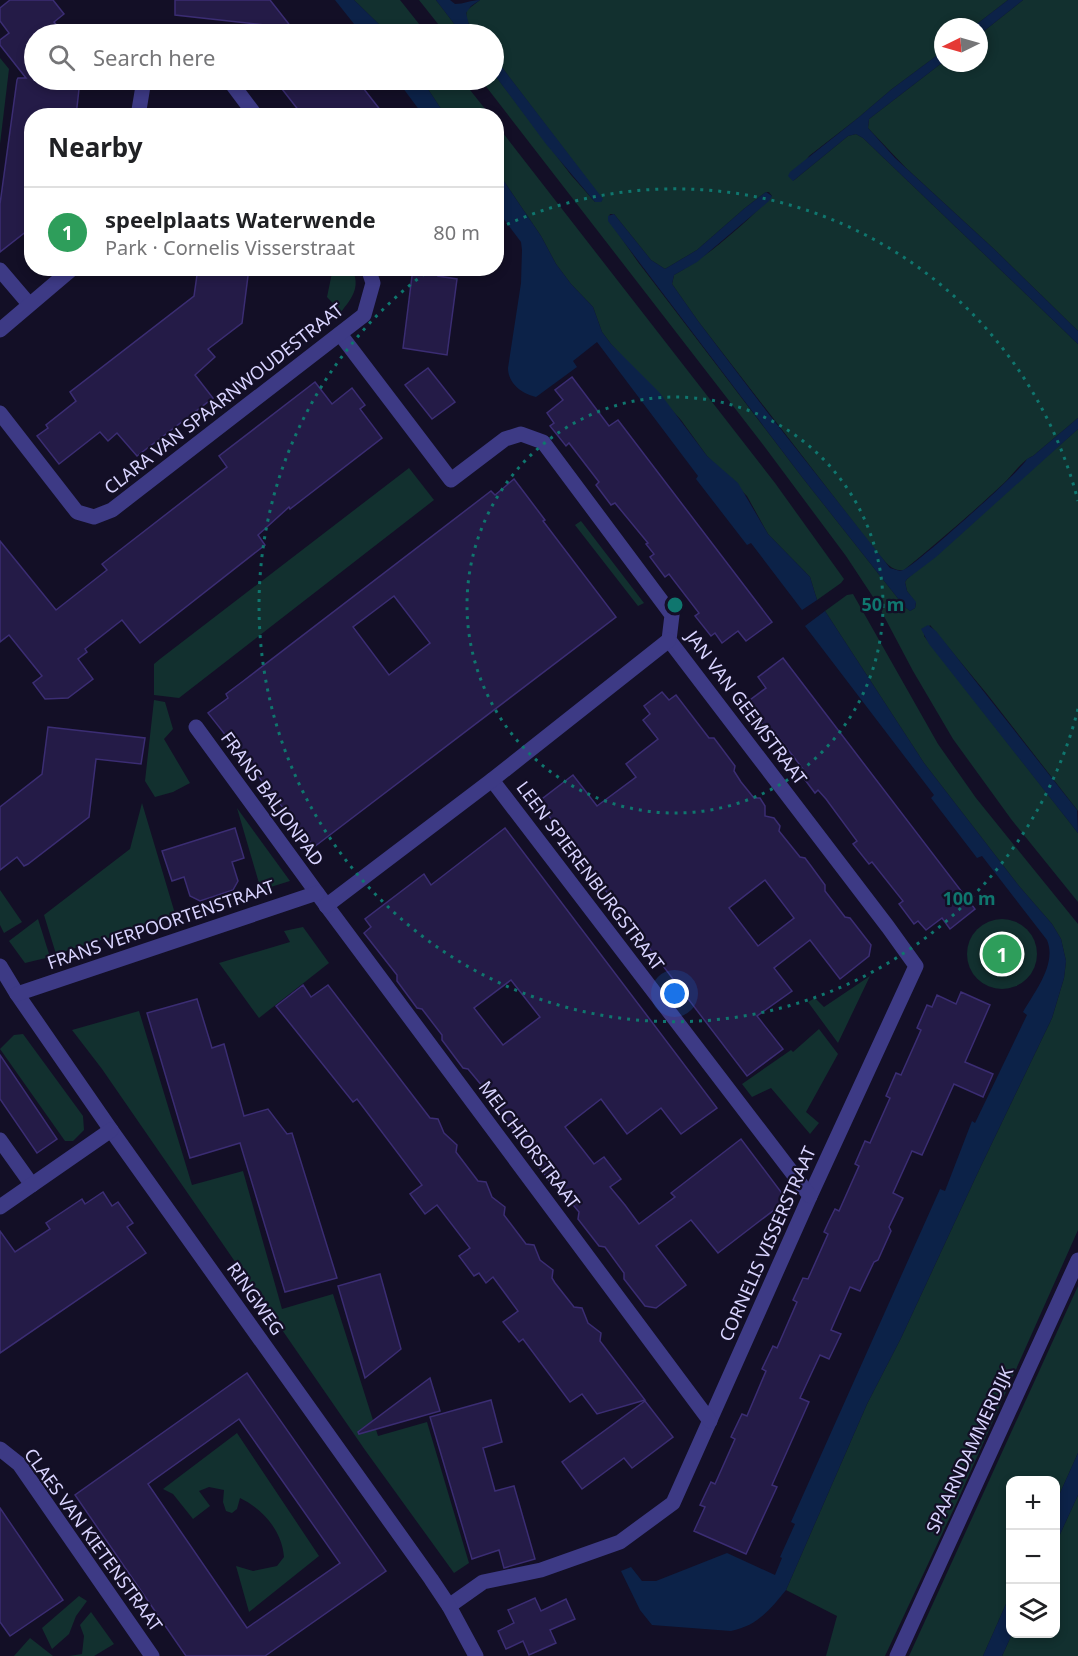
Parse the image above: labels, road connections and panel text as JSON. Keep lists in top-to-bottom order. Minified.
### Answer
{"streets":{"street":["CLARA VAN SPAARNWOUDESTRAAT","JAN VAN GEEMSTRAAT","FRANS BALJONPAD","LEEN SPIERENBURGSTRAAT","FRANS VERPOORTENSTRAAT","MELCHIORSTRAAT","CORNELIS VISSERSTRAAT","RINGWEG","SPAARNDAMMERDIJK","CLAES VAN KIETENSTRAAT"]},"crossings":[["CLARA VAN SPAARNWOUDESTRAAT","JAN VAN GEEMSTRAAT"],["JAN VAN GEEMSTRAAT","CORNELIS VISSERSTRAAT"],["FRANS BALJONPAD","FRANS VERPOORTENSTRAAT"],["FRANS BALJONPAD","MELCHIORSTRAAT"],["LEEN SPIERENBURGSTRAAT","CORNELIS VISSERSTRAAT"],["FRANS VERPOORTENSTRAAT","MELCHIORSTRAAT"],["FRANS VERPOORTENSTRAAT","RINGWEG"],["MELCHIORSTRAAT","CORNELIS VISSERSTRAAT"],["CORNELIS VISSERSTRAAT","RINGWEG"]],"north":"left","page":{"search":"Search here","heading":"Nearby","list":[{"mark":"1","name":"speelplaats Waterwende","note":"Park · Cornelis Visserstraat","value":"80 m"}],"pins":"1","map_buttons":["+","−"]},"rings":["50 m","100 m"]}
